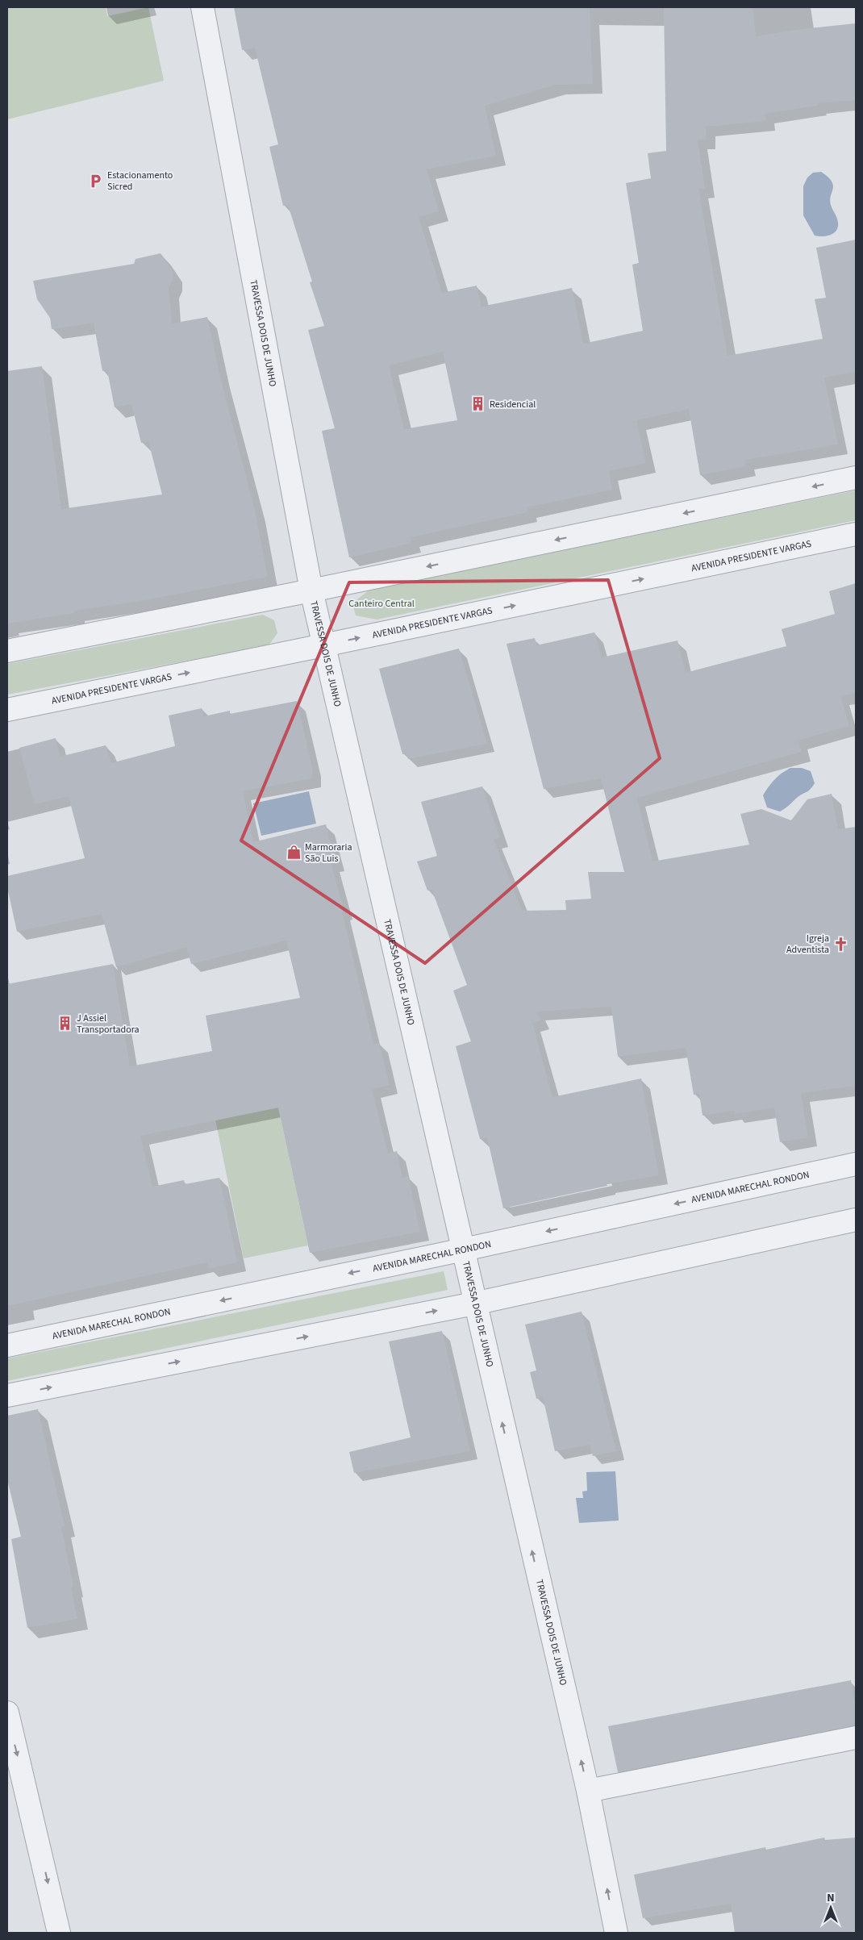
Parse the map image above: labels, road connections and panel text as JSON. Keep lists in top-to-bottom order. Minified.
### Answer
{"streets":{"street":["TRAVESSA DOIS DE JUNHO","AVENIDA PRESIDENTE VARGAS","AVENIDA MARECHAL RONDON"]},"crossings":[["TRAVESSA DOIS DE JUNHO","AVENIDA PRESIDENTE VARGAS"],["TRAVESSA DOIS DE JUNHO","AVENIDA MARECHAL RONDON"]],"parks":["Canteiro Central"],"places":{"parking":["Estacionamento Sicred"],"building":["Residencial","J Assiel Transportadora"],"shop":["Marmoraria São Luis"],"church":["Igreja Adventista"]},"north":"top"}
